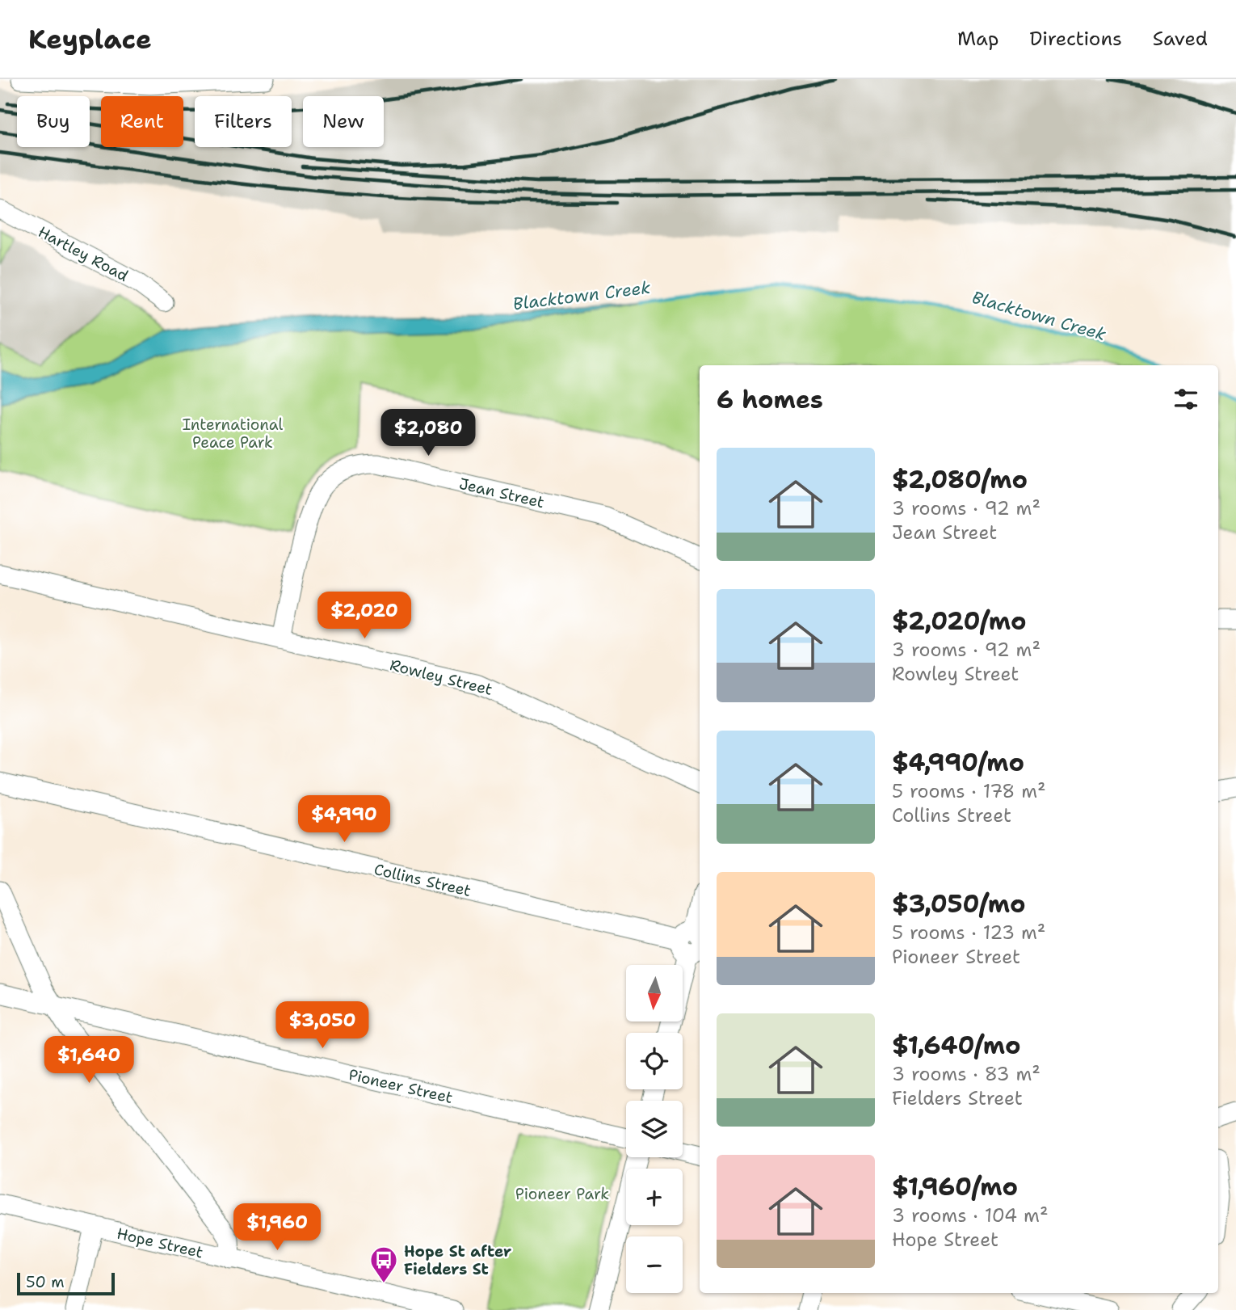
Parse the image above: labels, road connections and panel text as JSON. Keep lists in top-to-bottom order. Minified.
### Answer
{"streets":{"street":["Hartley Road","Jean Street","Rowley Street","Collins Street","Pioneer Street","Hope Street"]},"crossings":[["Jean Street","Rowley Street"]],"water":["Blacktown Creek"],"parks":["International Peace Park","Pioneer Park"],"places":{"bus stop":["Hope St after Fielders St"]},"scale_bar":"50 m","north":"bottom","page":{"header":"Keyplace","nav":["Map","Directions","Saved"],"chip":["Buy","Rent","Filters","New"],"heading":"6 homes","price":["$2,080","$2,020","$4,990","$3,050","$1,640","$1,960"],"list":[{"name":"$2,080/mo","note":"3 rooms · 92 m² · Jean Street"},{"name":"$2,020/mo","note":"3 rooms · 92 m² · Rowley Street"},{"name":"$4,990/mo","note":"5 rooms · 178 m² · Collins Street"},{"name":"$3,050/mo","note":"5 rooms · 123 m² · Pioneer Street"},{"name":"$1,640/mo","note":"3 rooms · 83 m² · Fielders Street"},{"name":"$1,960/mo","note":"3 rooms · 104 m² · Hope Street"}],"map_buttons":["+","−"],"scale":"50 m"}}
